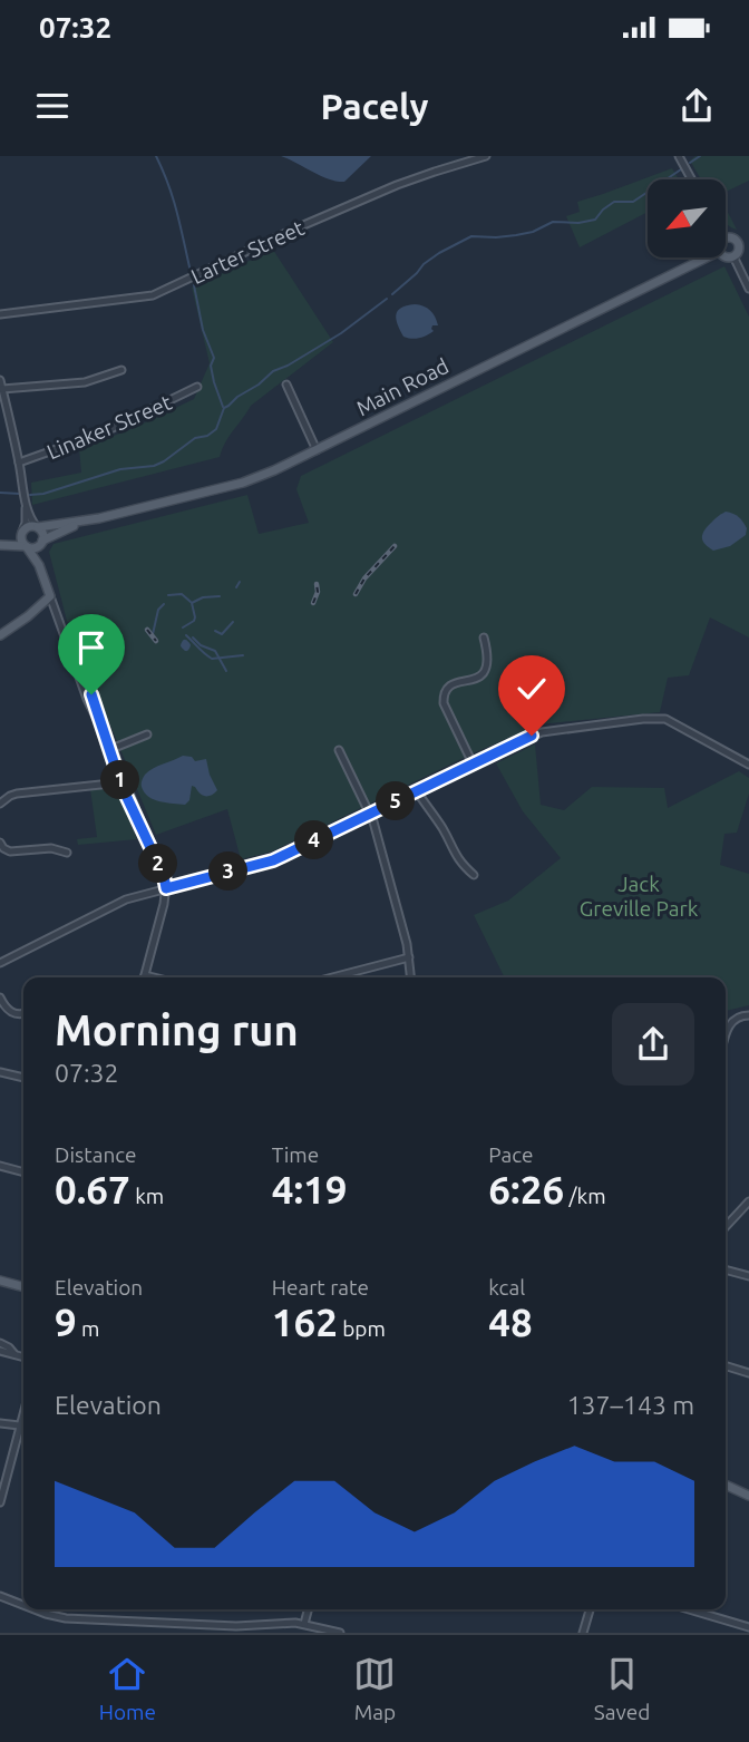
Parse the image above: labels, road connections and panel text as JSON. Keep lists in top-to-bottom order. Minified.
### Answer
{"streets":{"main road":["Main Road"],"street":["Larter Street","Linaker Street"]},"parks":["Jack Greville Park"],"north":"bottom left","page":{"status":"07:32","header":"Pacely","pins":["1","5","4","2","3"],"heading":["Morning run","07:32"],"stats":[["Distance","0.67 km"],["Time","4:19"],["Pace","6:26 /km"],["Elevation","9 m"],["Heart rate","162 bpm"],["kcal","48"]],"chart":["Elevation","137–143 m"],"tabs":["Home","Map","Saved"]}}
